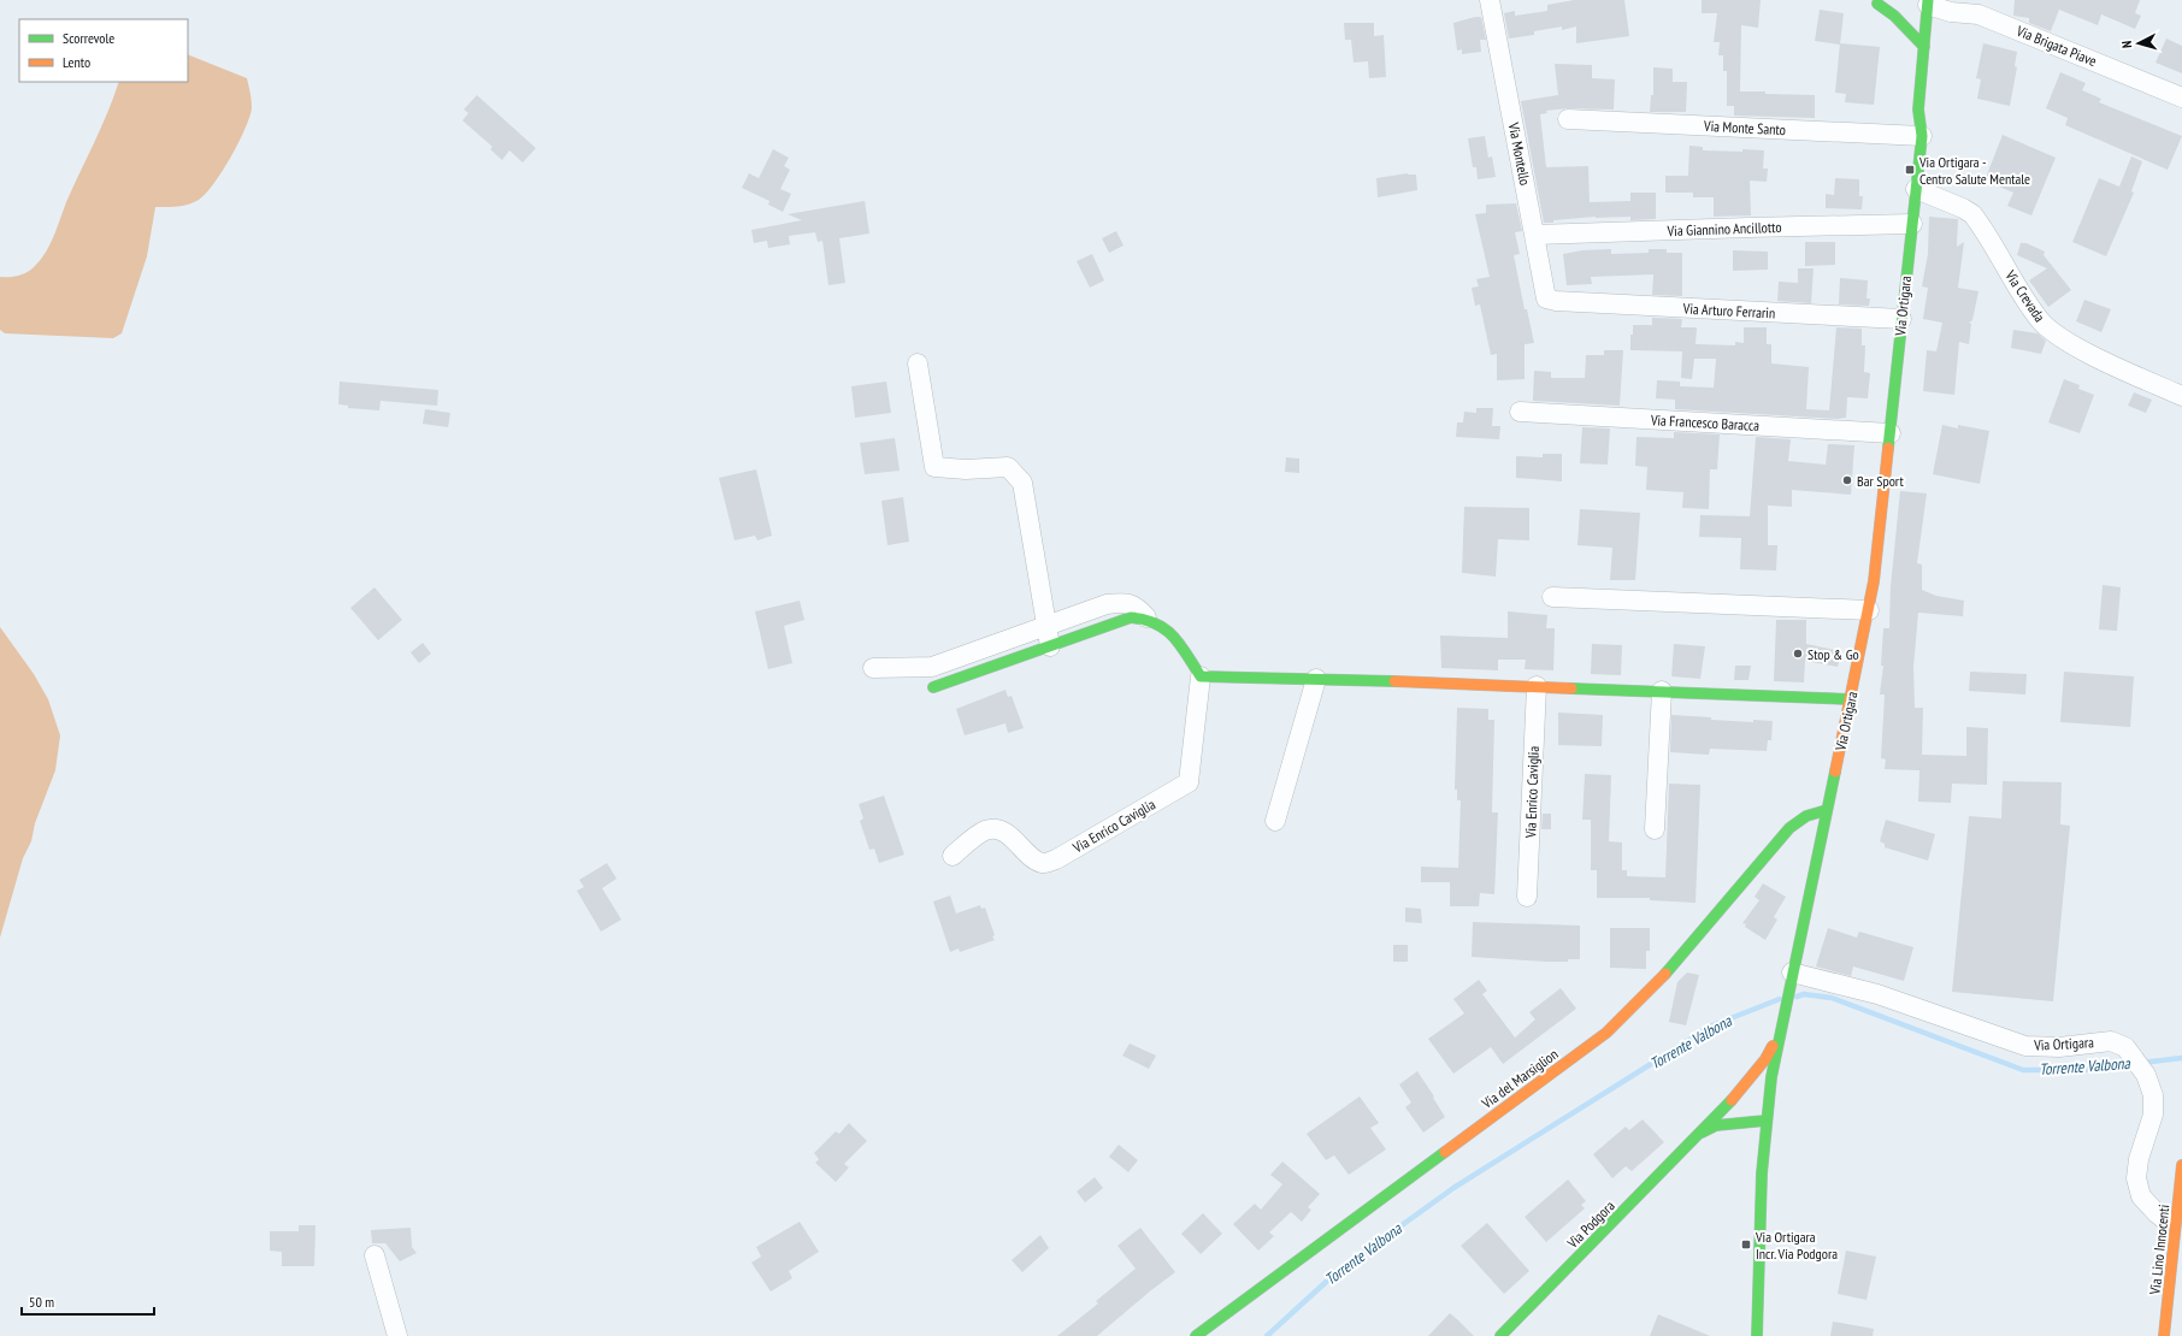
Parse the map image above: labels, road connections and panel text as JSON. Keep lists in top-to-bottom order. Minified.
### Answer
{"streets":{"street":["Via Brigata Piave","Via Monte Santo","Via Montello","Via Giannino Ancillotto","Via Crevada","Via Ortigara","Via Arturo Ferrarin","Via Francesco Baracca","Via Enrico Caviglia","Via del Marsiglion","Via Podgora","Via Lino Innocenti"]},"crossings":[["Via Brigata Piave","Via Ortigara"],["Via Monte Santo","Via Ortigara"],["Via Montello","Via Giannino Ancillotto"],["Via Montello","Via Arturo Ferrarin"],["Via Giannino Ancillotto","Via Ortigara"],["Via Crevada","Via Ortigara"],["Via Ortigara","Via Arturo Ferrarin"],["Via Ortigara","Via Francesco Baracca"],["Via Ortigara","Via del Marsiglion"],["Via Ortigara","Via Podgora"]],"water":["Torrente Valbona"],"places":{"transit":["Via Ortigara - Centro Salute Mentale","Via Ortigara Incr. Via Podgora"],"other":["Bar Sport","Stop & Go"]},"legend":["Scorrevole","Lento"],"scale_bar":"50 m","north":"left"}
